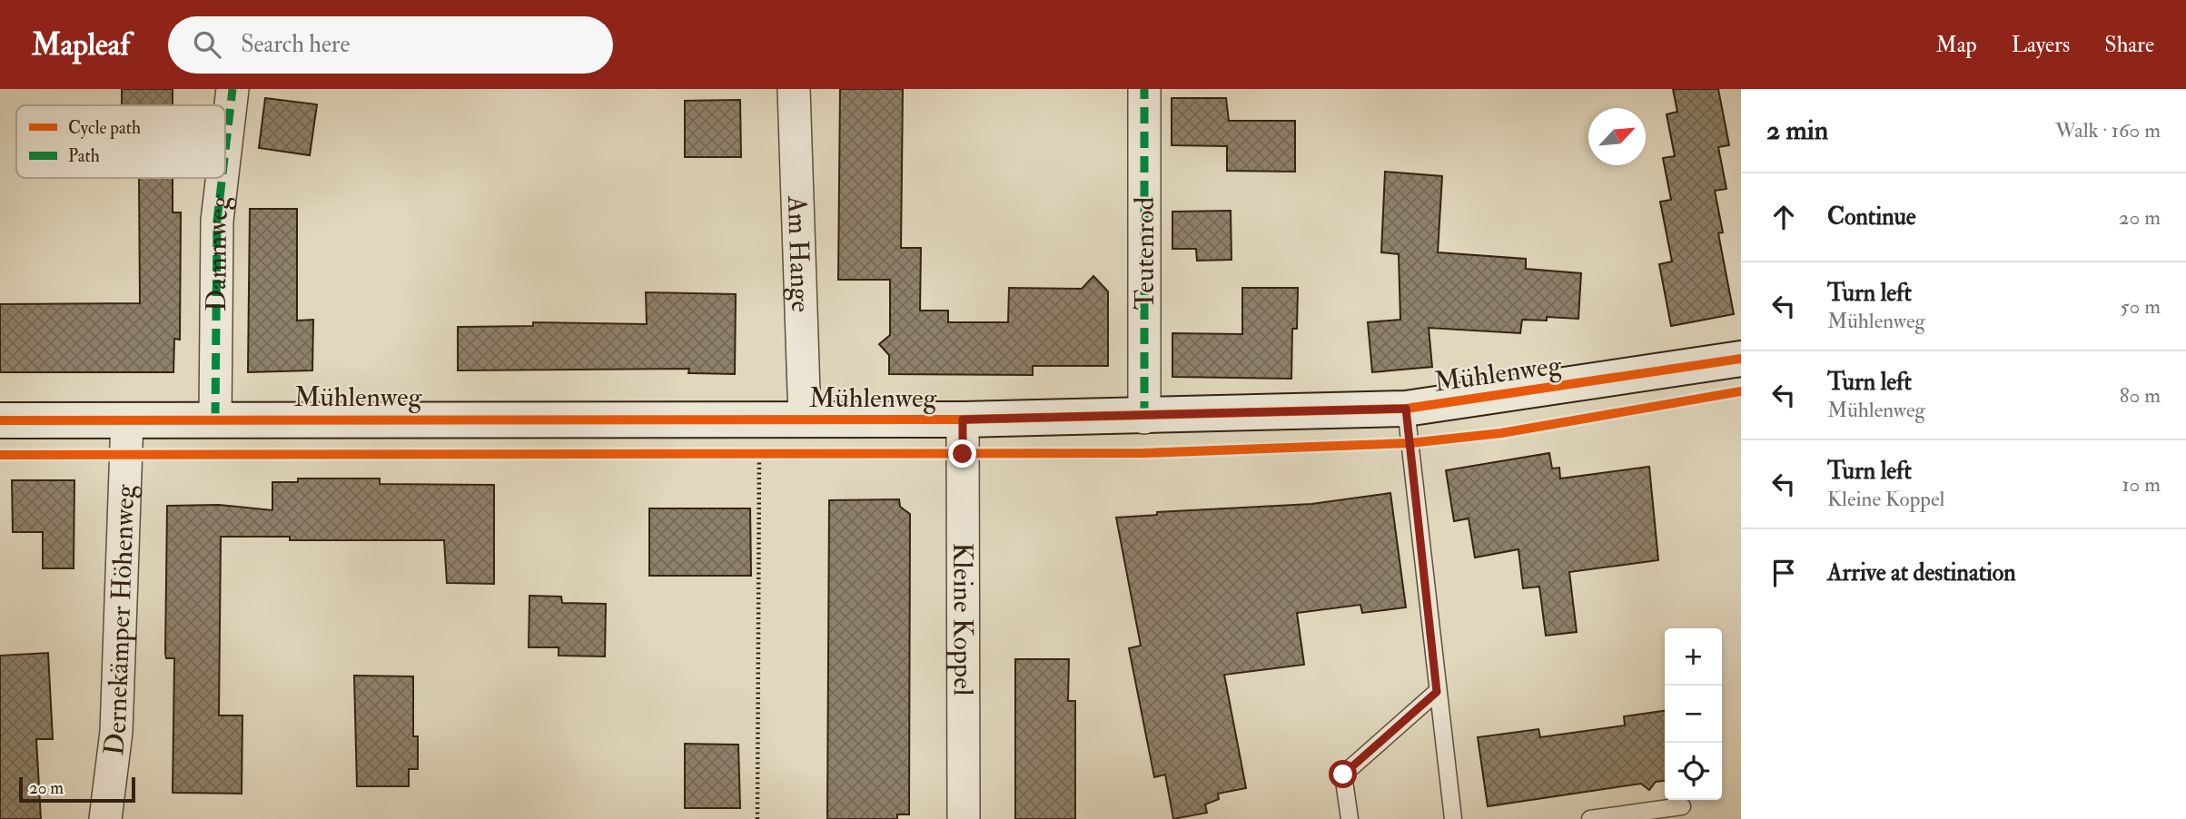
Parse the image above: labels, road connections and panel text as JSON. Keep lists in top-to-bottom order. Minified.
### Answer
{"streets":{"street":["Dammweg","Teutenrod","Am Hange","Mühlenweg","Dernekämper Höhenweg","Kleine Koppel"]},"crossings":[["Dammweg","Mühlenweg"],["Teutenrod","Mühlenweg"],["Am Hange","Mühlenweg"],["Mühlenweg","Dernekämper Höhenweg"],["Mühlenweg","Kleine Koppel"]],"legend":["Cycle path","Path"],"scale_bar":"20 m","north":"top right","page":{"header":"Mapleaf","search":"Search here","nav":["Map","Layers","Share"],"heading":["2 min","Walk · 160 m"],"list":[["Continue","20 m"],["Turn left","Mühlenweg","50 m"],["Turn left","Mühlenweg","80 m"],["Turn left","Kleine Koppel","10 m"],"Arrive at destination"],"map_buttons":["+","−"],"scale":"20 m"}}
